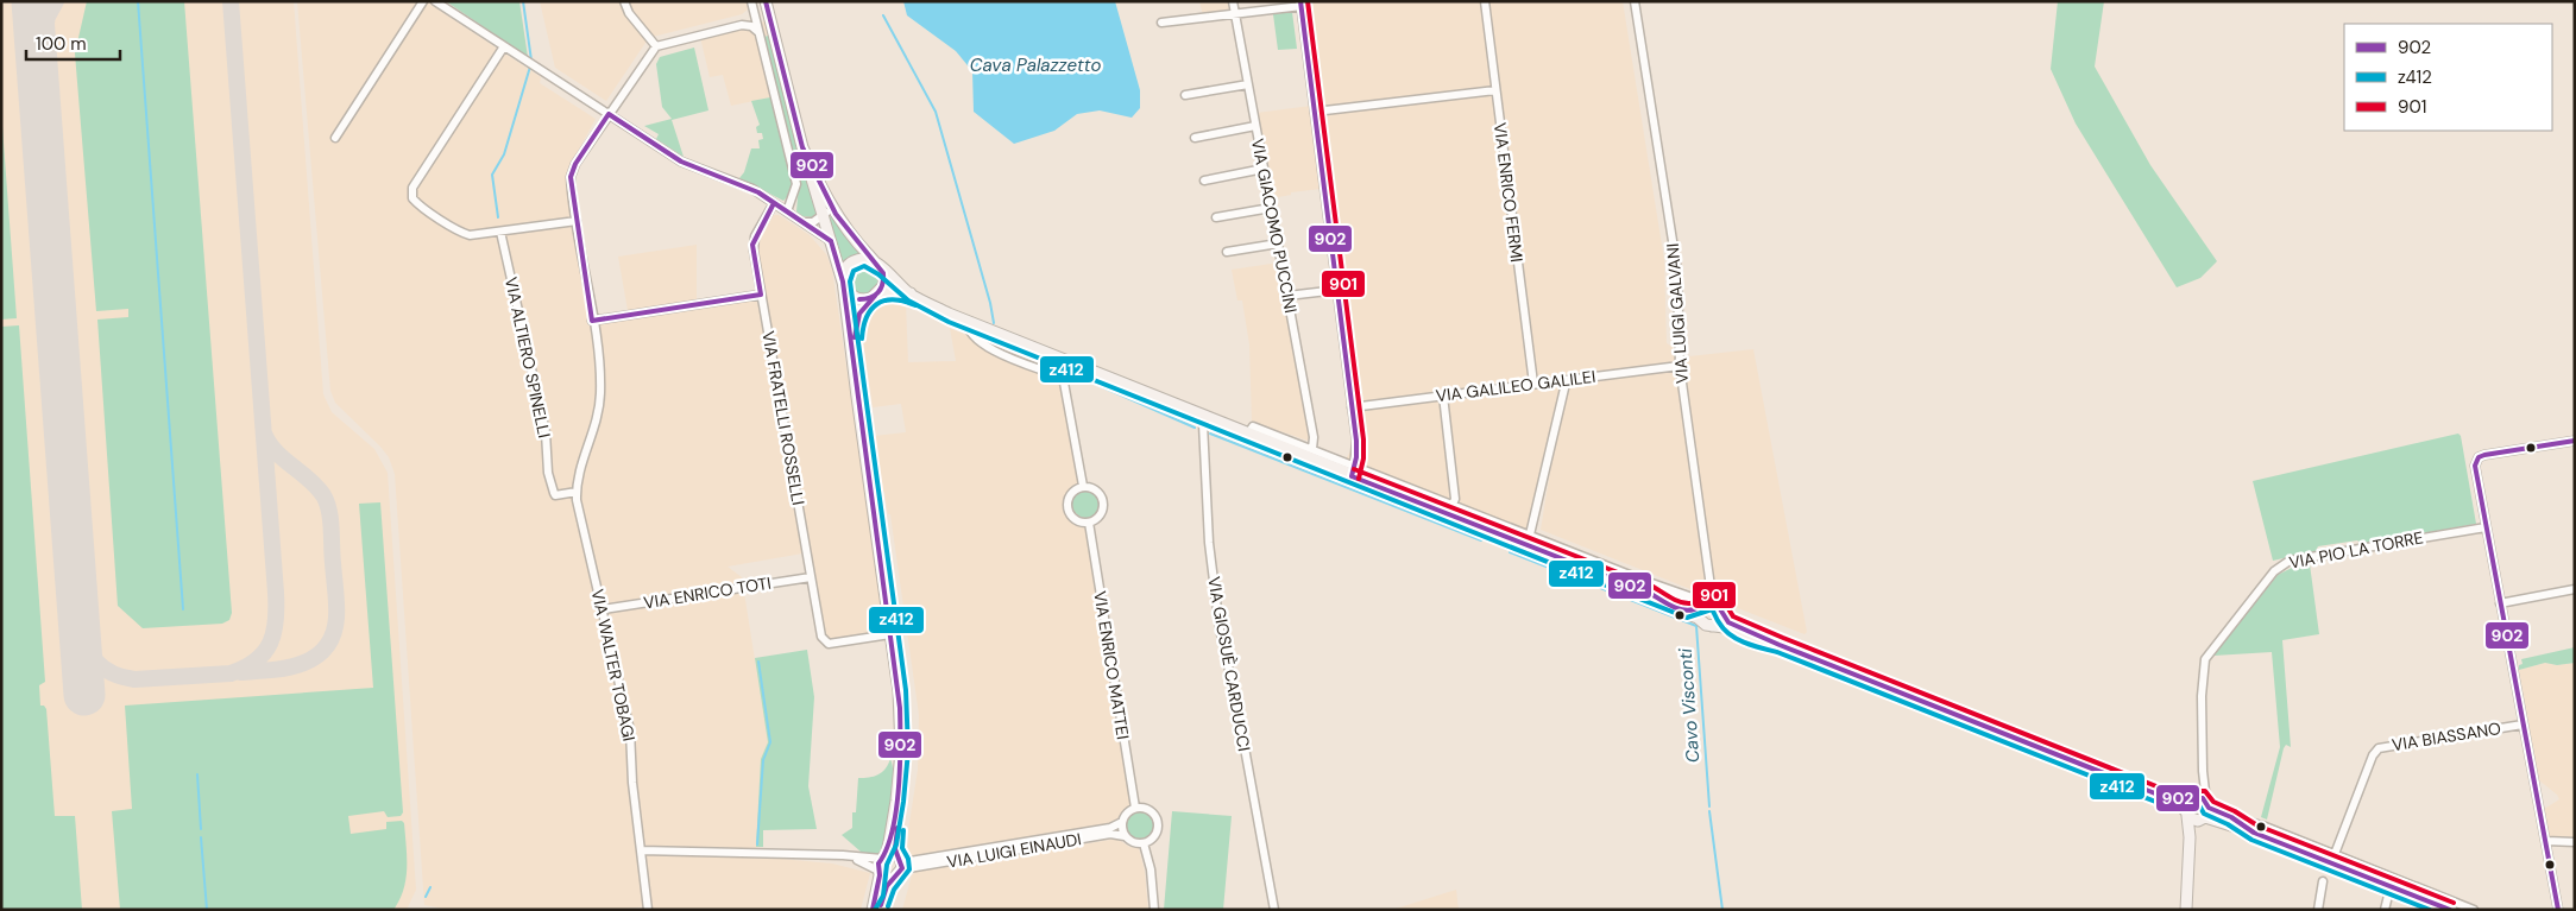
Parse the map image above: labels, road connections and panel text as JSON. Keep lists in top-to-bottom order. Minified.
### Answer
{"streets":{"street":["VIA ENRICO FERMI","VIA GIACOMO PUCCINI","VIA LUIGI GALVANI","VIA ALTIERO SPINELLI","VIA GALILEO GALILEI","VIA FRATELLI ROSSELLI","VIA PIO LA TORRE","VIA ENRICO TOTI","VIA GIOSUÈ CARDUCCI","VIA WALTER TOBAGI","VIA ENRICO MATTEI","VIA BIASSANO","VIA LUIGI EINAUDI"]},"crossings":[["VIA ENRICO FERMI","VIA GALILEO GALILEI"],["VIA LUIGI GALVANI","VIA GALILEO GALILEI"],["VIA ALTIERO SPINELLI","VIA WALTER TOBAGI"],["VIA FRATELLI ROSSELLI","VIA ENRICO TOTI"],["VIA ENRICO TOTI","VIA WALTER TOBAGI"],["VIA ENRICO MATTEI","VIA LUIGI EINAUDI"]],"water":["Cava Palazzetto","Cavo Visconti"],"lines":["transit line 902","transit line 901","transit line z412"],"legend":["902","z412","901"],"scale_bar":"100 m"}
